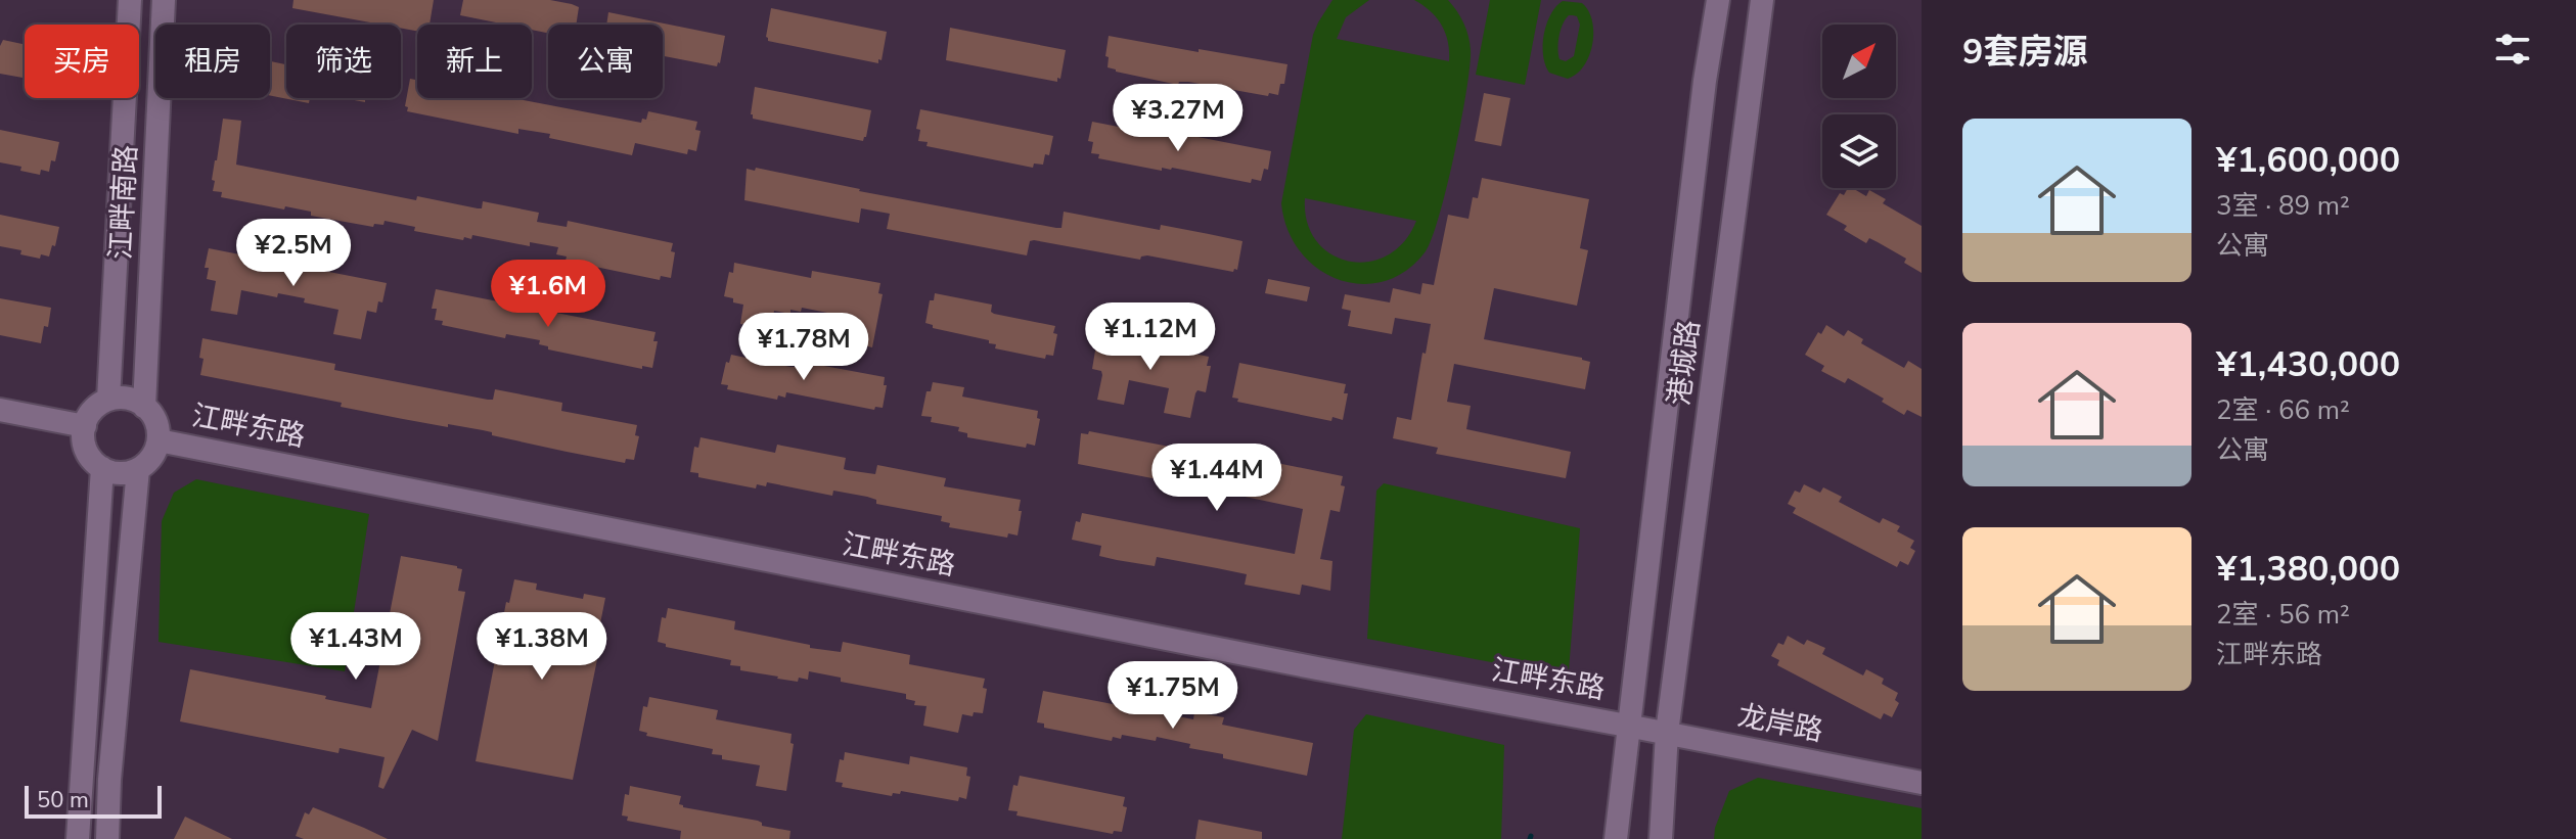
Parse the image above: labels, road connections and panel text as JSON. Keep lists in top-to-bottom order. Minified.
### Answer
{"streets":{"street":["江畔南路","港城路","江畔东路","龙岸路"]},"crossings":[["江畔南路","江畔东路"],["港城路","江畔东路"],["港城路","龙岸路"],["江畔东路","龙岸路"]],"scale_bar":"50 m","north":"top right","page":{"heading":"9套房源","chip":["买房","租房","筛选","新上","公寓"],"price":["¥3.27M","¥2.5M","¥1.6M","¥1.12M","¥1.78M","¥1.44M","¥1.43M","¥1.38M","¥1.75M"],"list":[{"name":"¥1,600,000","note":"3室 · 89 m² · 公寓"},{"name":"¥1,430,000","note":"2室 · 66 m² · 公寓"},{"name":"¥1,380,000","note":"2室 · 56 m² · 江畔东路"}],"scale":"50 m"}}
